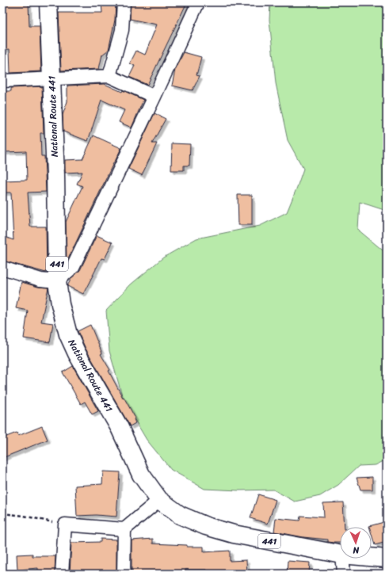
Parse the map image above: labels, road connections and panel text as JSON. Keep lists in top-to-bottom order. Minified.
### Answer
{"streets":{"highway":["National Route 441","441"]},"north":"bottom"}
